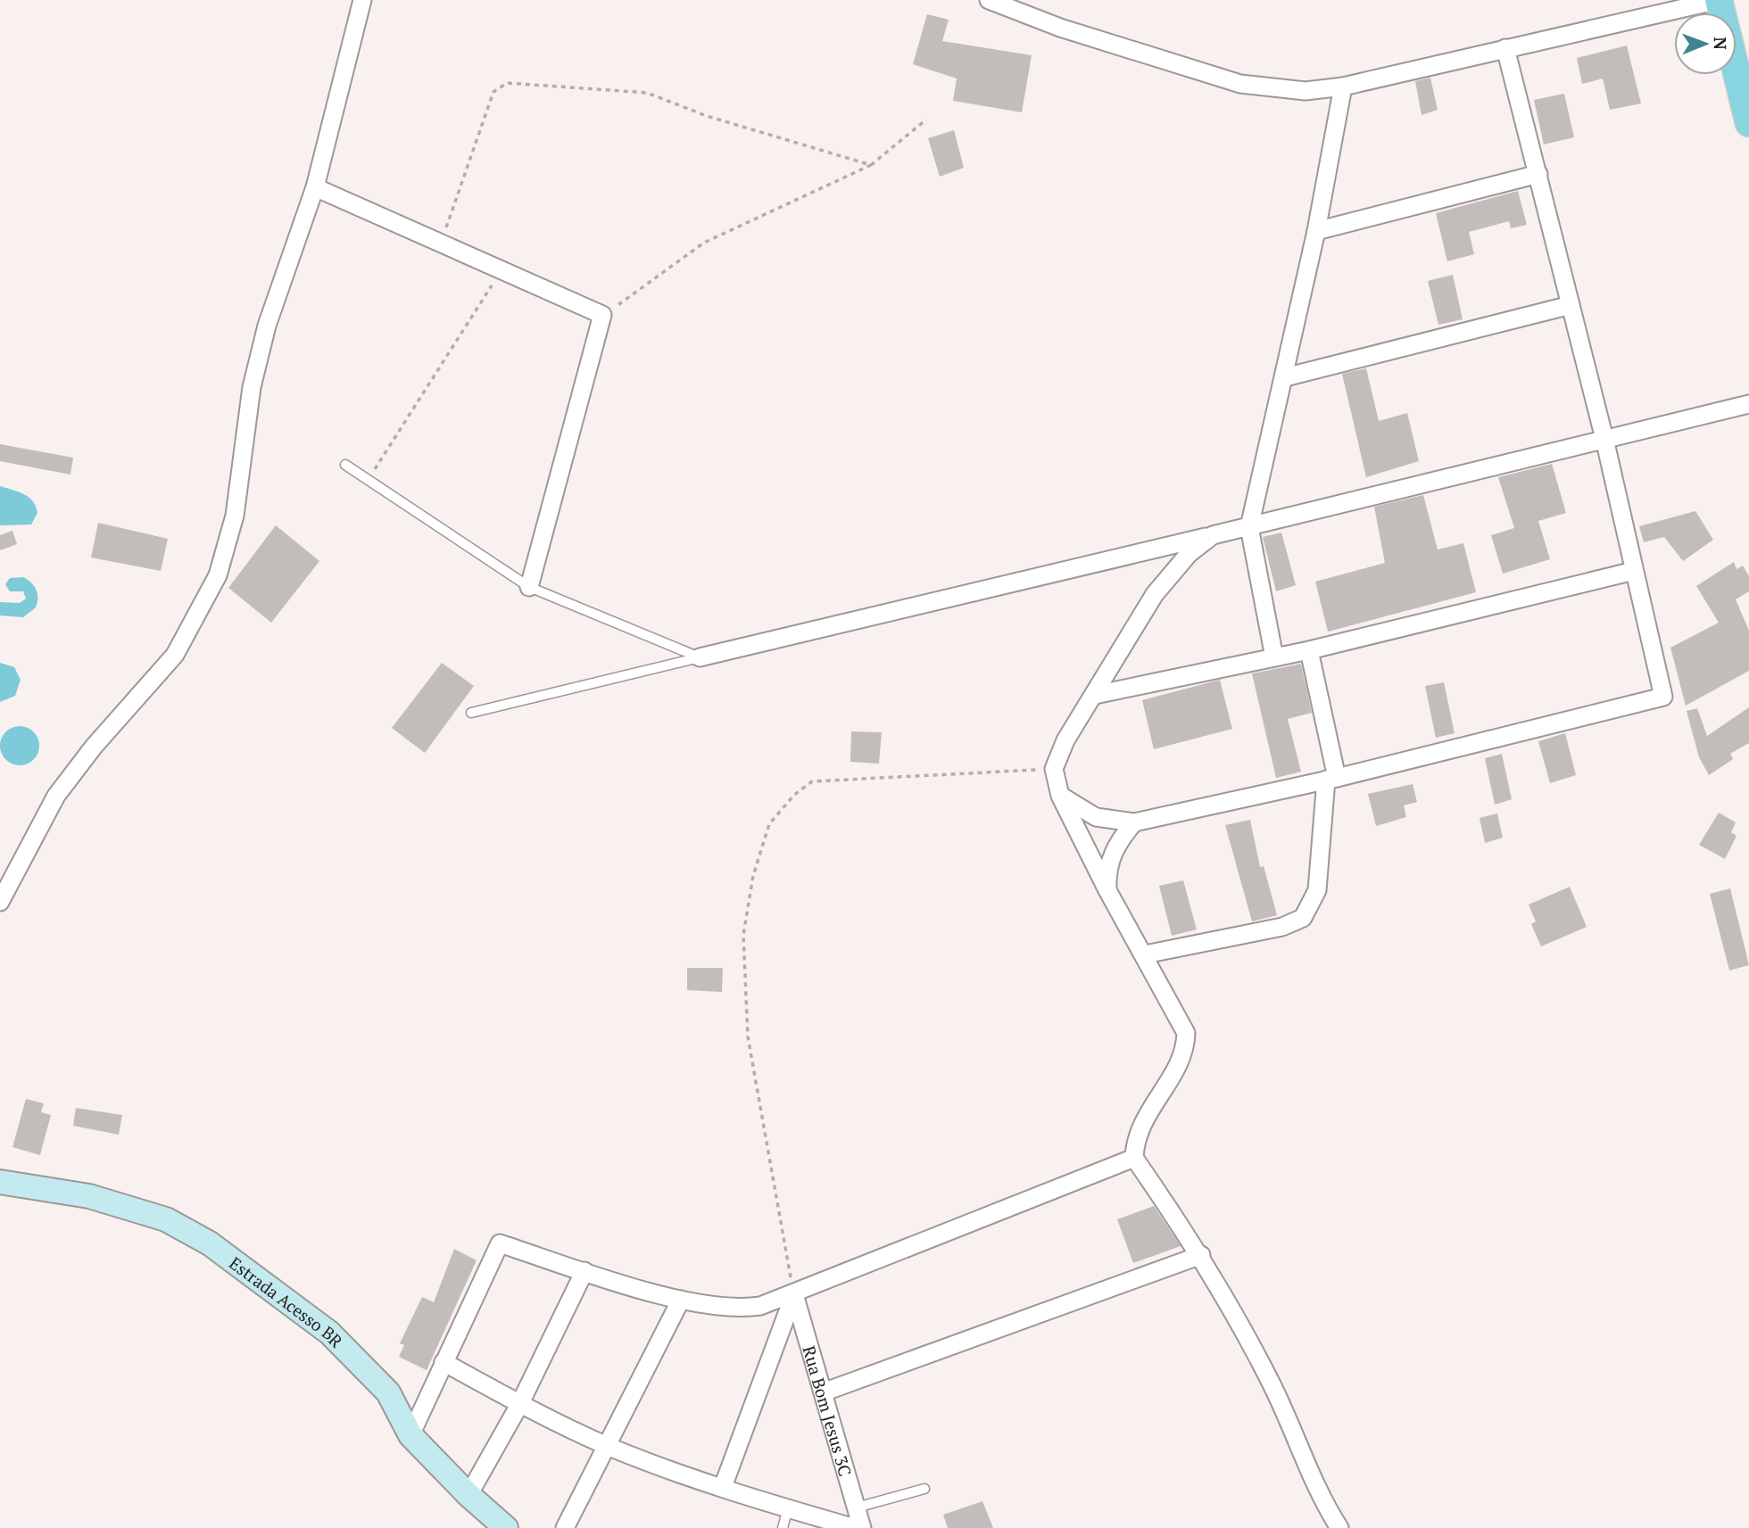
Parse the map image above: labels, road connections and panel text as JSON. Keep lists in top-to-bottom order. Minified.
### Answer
{"streets":{"street":["Estrada Acesso BR","Rua Bom Jesus 3C"]},"north":"right"}
